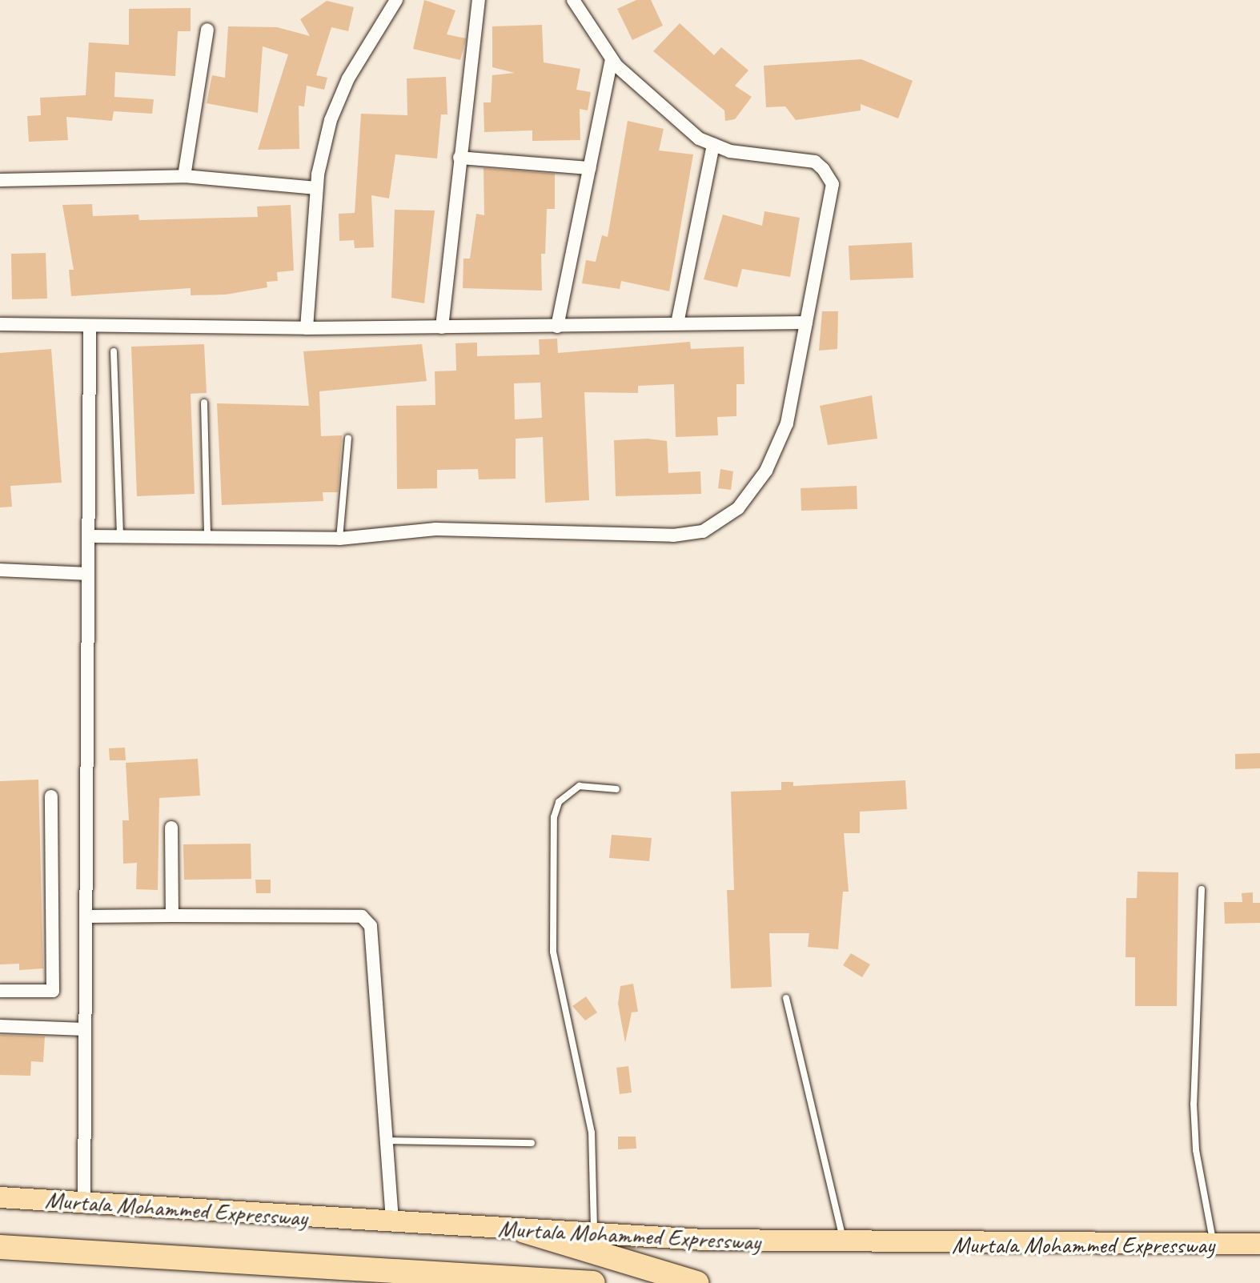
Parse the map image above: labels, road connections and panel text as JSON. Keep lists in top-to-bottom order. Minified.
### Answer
{"streets":{"highway":["Murtala Mohammed Expressway"]}}
